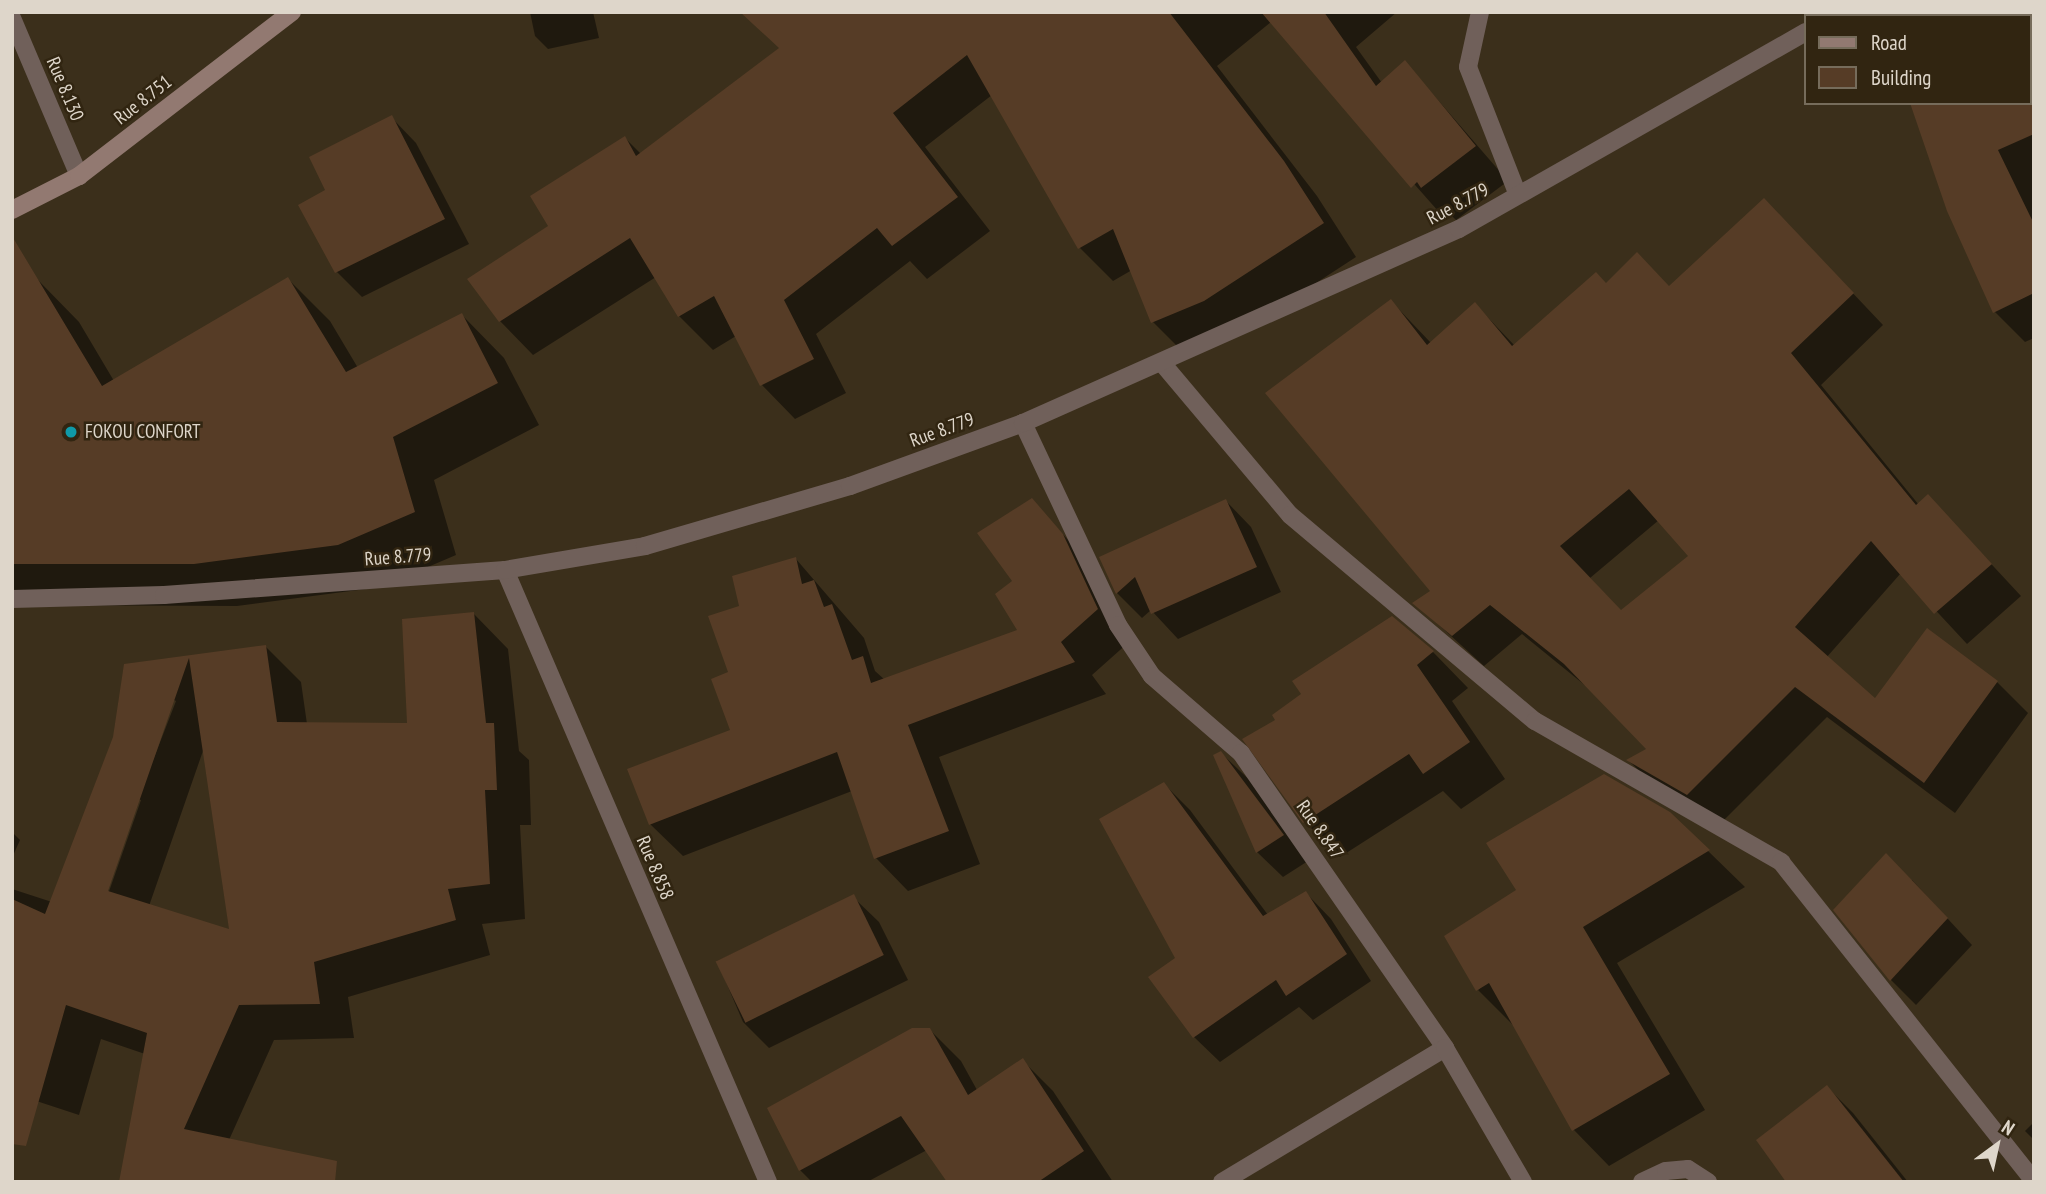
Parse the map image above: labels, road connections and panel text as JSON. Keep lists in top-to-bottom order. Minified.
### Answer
{"streets":{"main road":["Rue 8.751"],"street":["Rue 8.130","Rue 8.779","Rue 8.847","Rue 8.858"]},"crossings":[["Rue 8.130","Rue 8.751"],["Rue 8.779","Rue 8.847"],["Rue 8.779","Rue 8.858"]],"places":["FOKOU CONFORT"],"legend":["Road","Building"],"north":"top right"}
